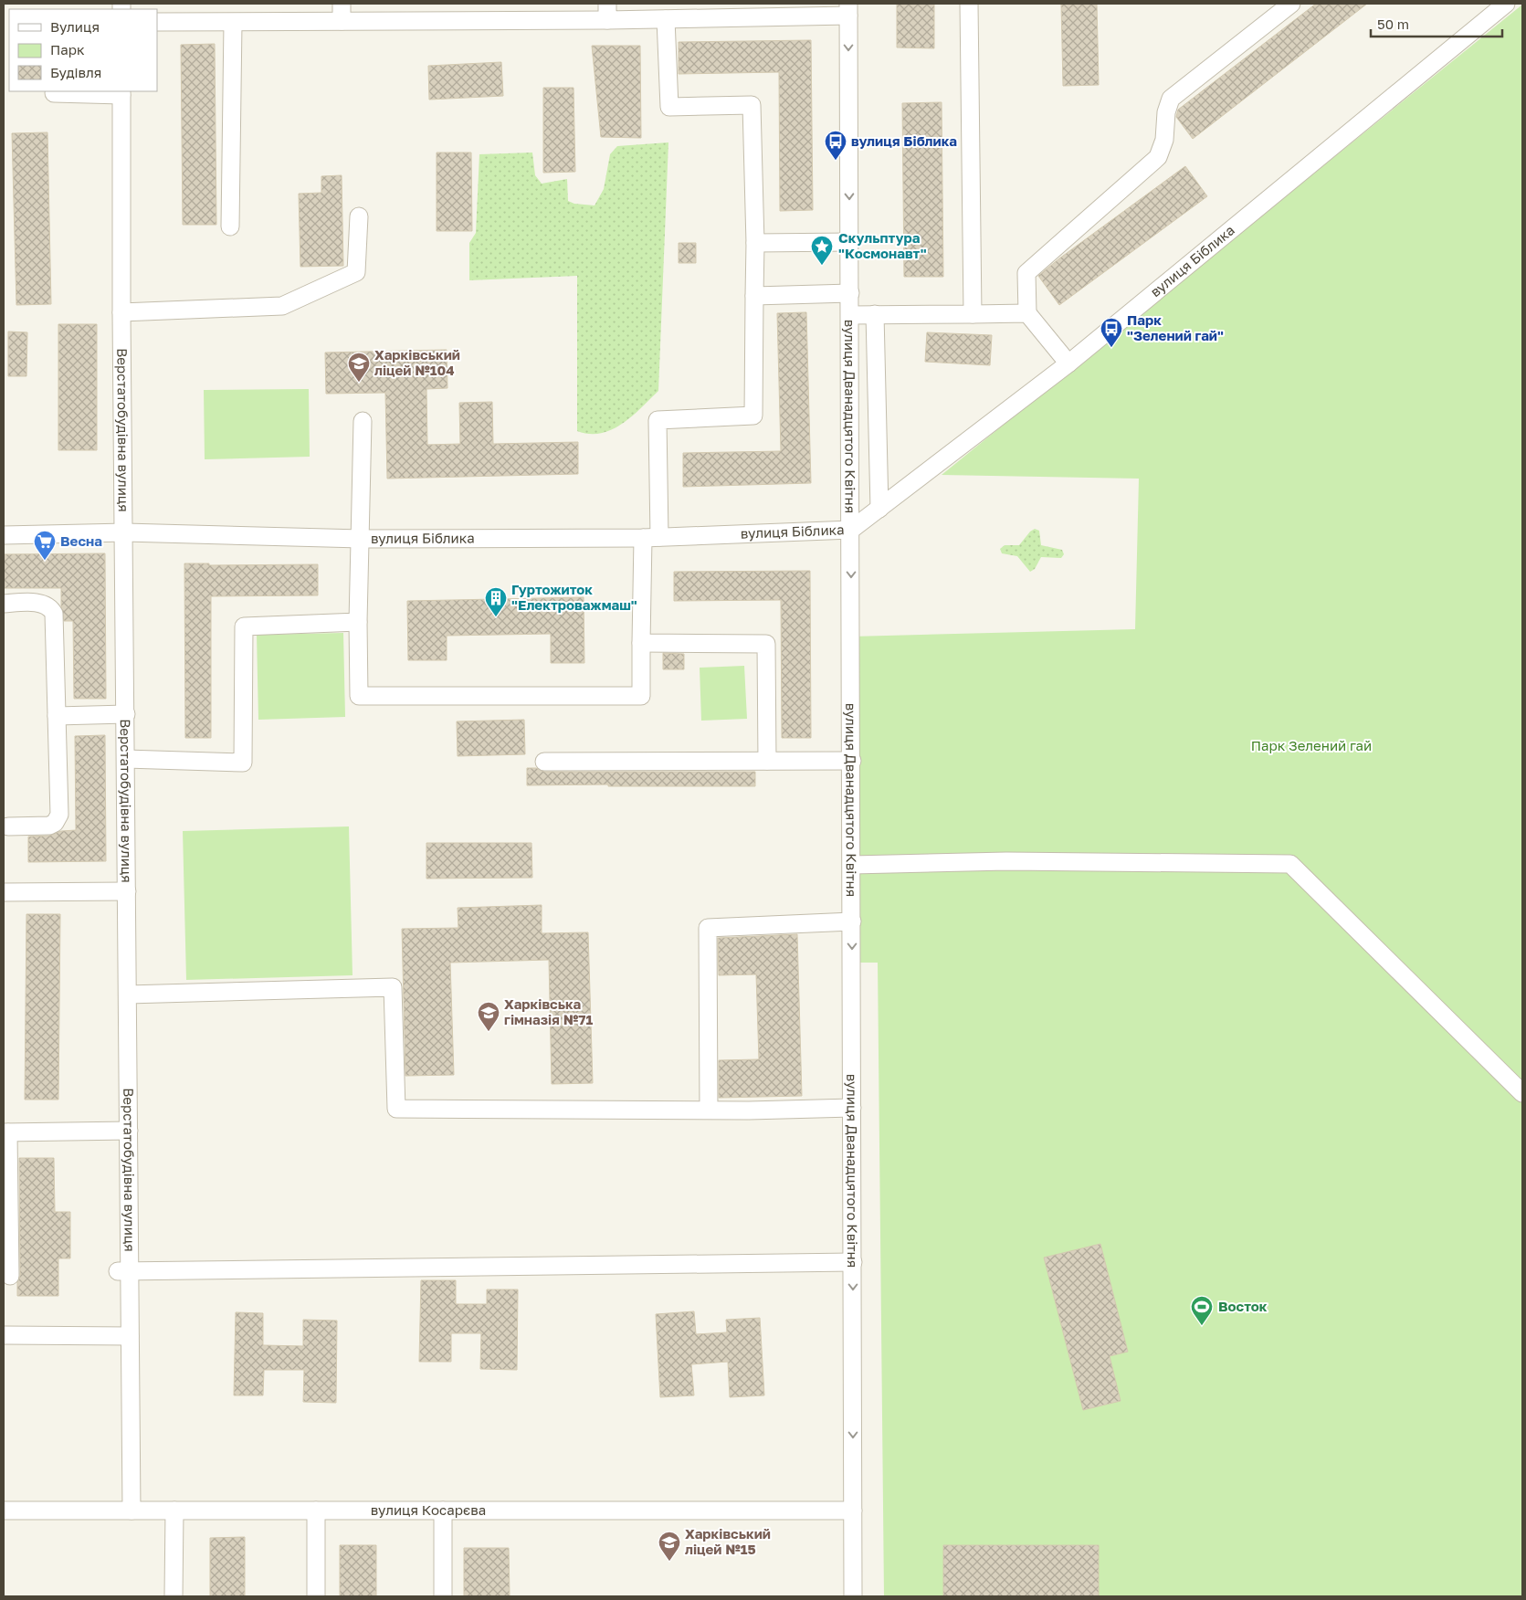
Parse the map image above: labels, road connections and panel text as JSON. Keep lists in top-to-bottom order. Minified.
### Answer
{"streets":{"street":["вулиця Біблика","вулиця Дванадцятого Квітня","Верстатобудівна вулиця","вулиця Косарєва"]},"crossings":[["вулиця Біблика","вулиця Дванадцятого Квітня"],["вулиця Біблика","Верстатобудівна вулиця"],["вулиця Дванадцятого Квітня","вулиця Косарєва"],["Верстатобудівна вулиця","вулиця Косарєва"]],"one_way":["вулиця Дванадцятого Квітня"],"parks":["Парк Зелений гай"],"places":{"bus stop":["вулиця Біблика","Парк \"Зелений гай\""],"place":["Скульптура \"Космонавт\""],"school or university":["Харківський ліцей №104","Харківська гімназія №71","Харківський ліцей №15"],"supermarket":["Весна"],"building":["Гуртожиток \"Електроважмаш\""],"sports":["Восток"]},"legend":["Вулиця","Парк","Будівля"],"scale_bar":"50 m"}
